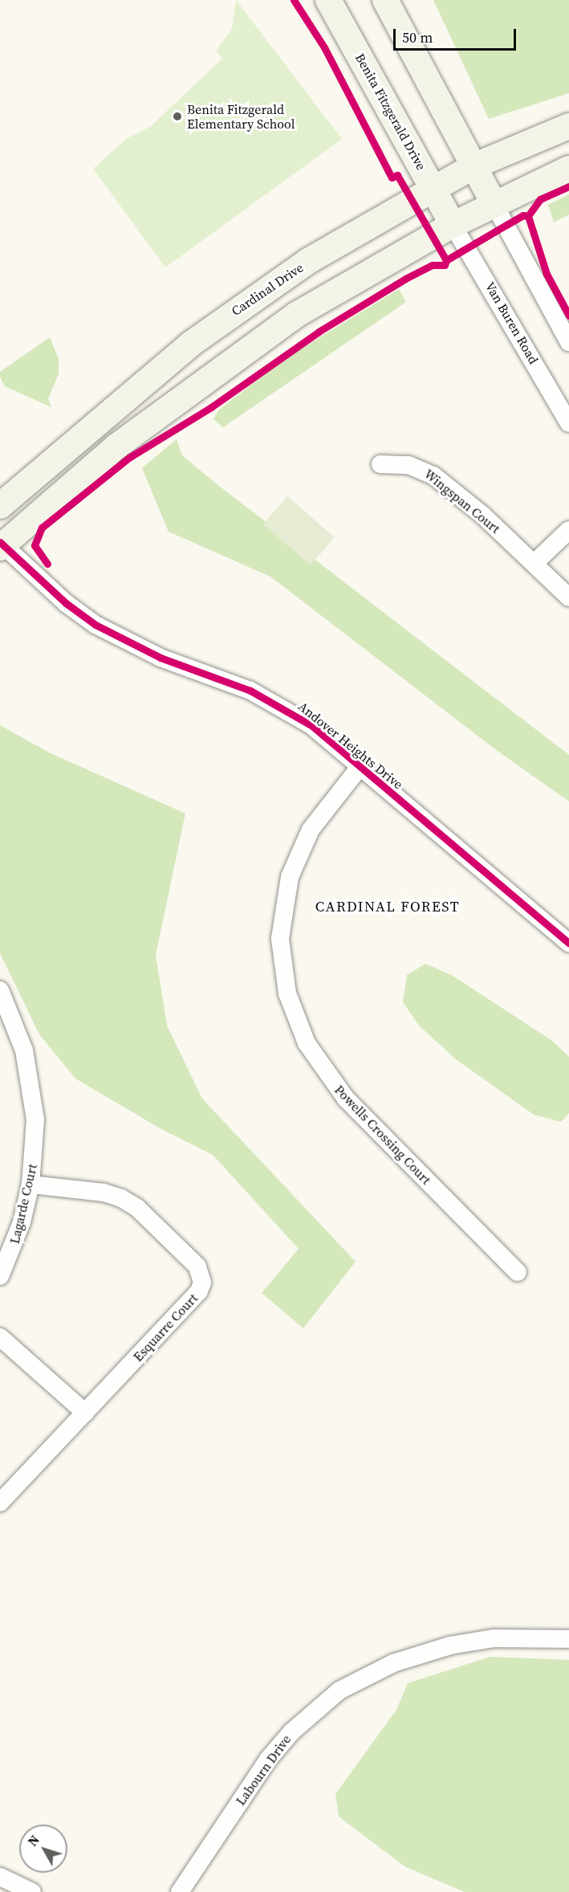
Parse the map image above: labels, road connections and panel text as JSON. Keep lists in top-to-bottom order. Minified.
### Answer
{"streets":{"main road":["Benita Fitzgerald Drive","Cardinal Drive"],"street":["Van Buren Road","Wingspan Court","Andover Heights Drive","Powells Crossing Court","Lagarde Court","Esquarre Court","Labourn Drive"]},"crossings":[["Benita Fitzgerald Drive","Cardinal Drive"],["Benita Fitzgerald Drive","Van Buren Road"],["Andover Heights Drive","Powells Crossing Court"],["Lagarde Court","Esquarre Court"]],"districts":["CARDINAL FOREST"],"places":["Benita Fitzgerald Elementary School"],"scale_bar":"50 m","north":"top left"}
